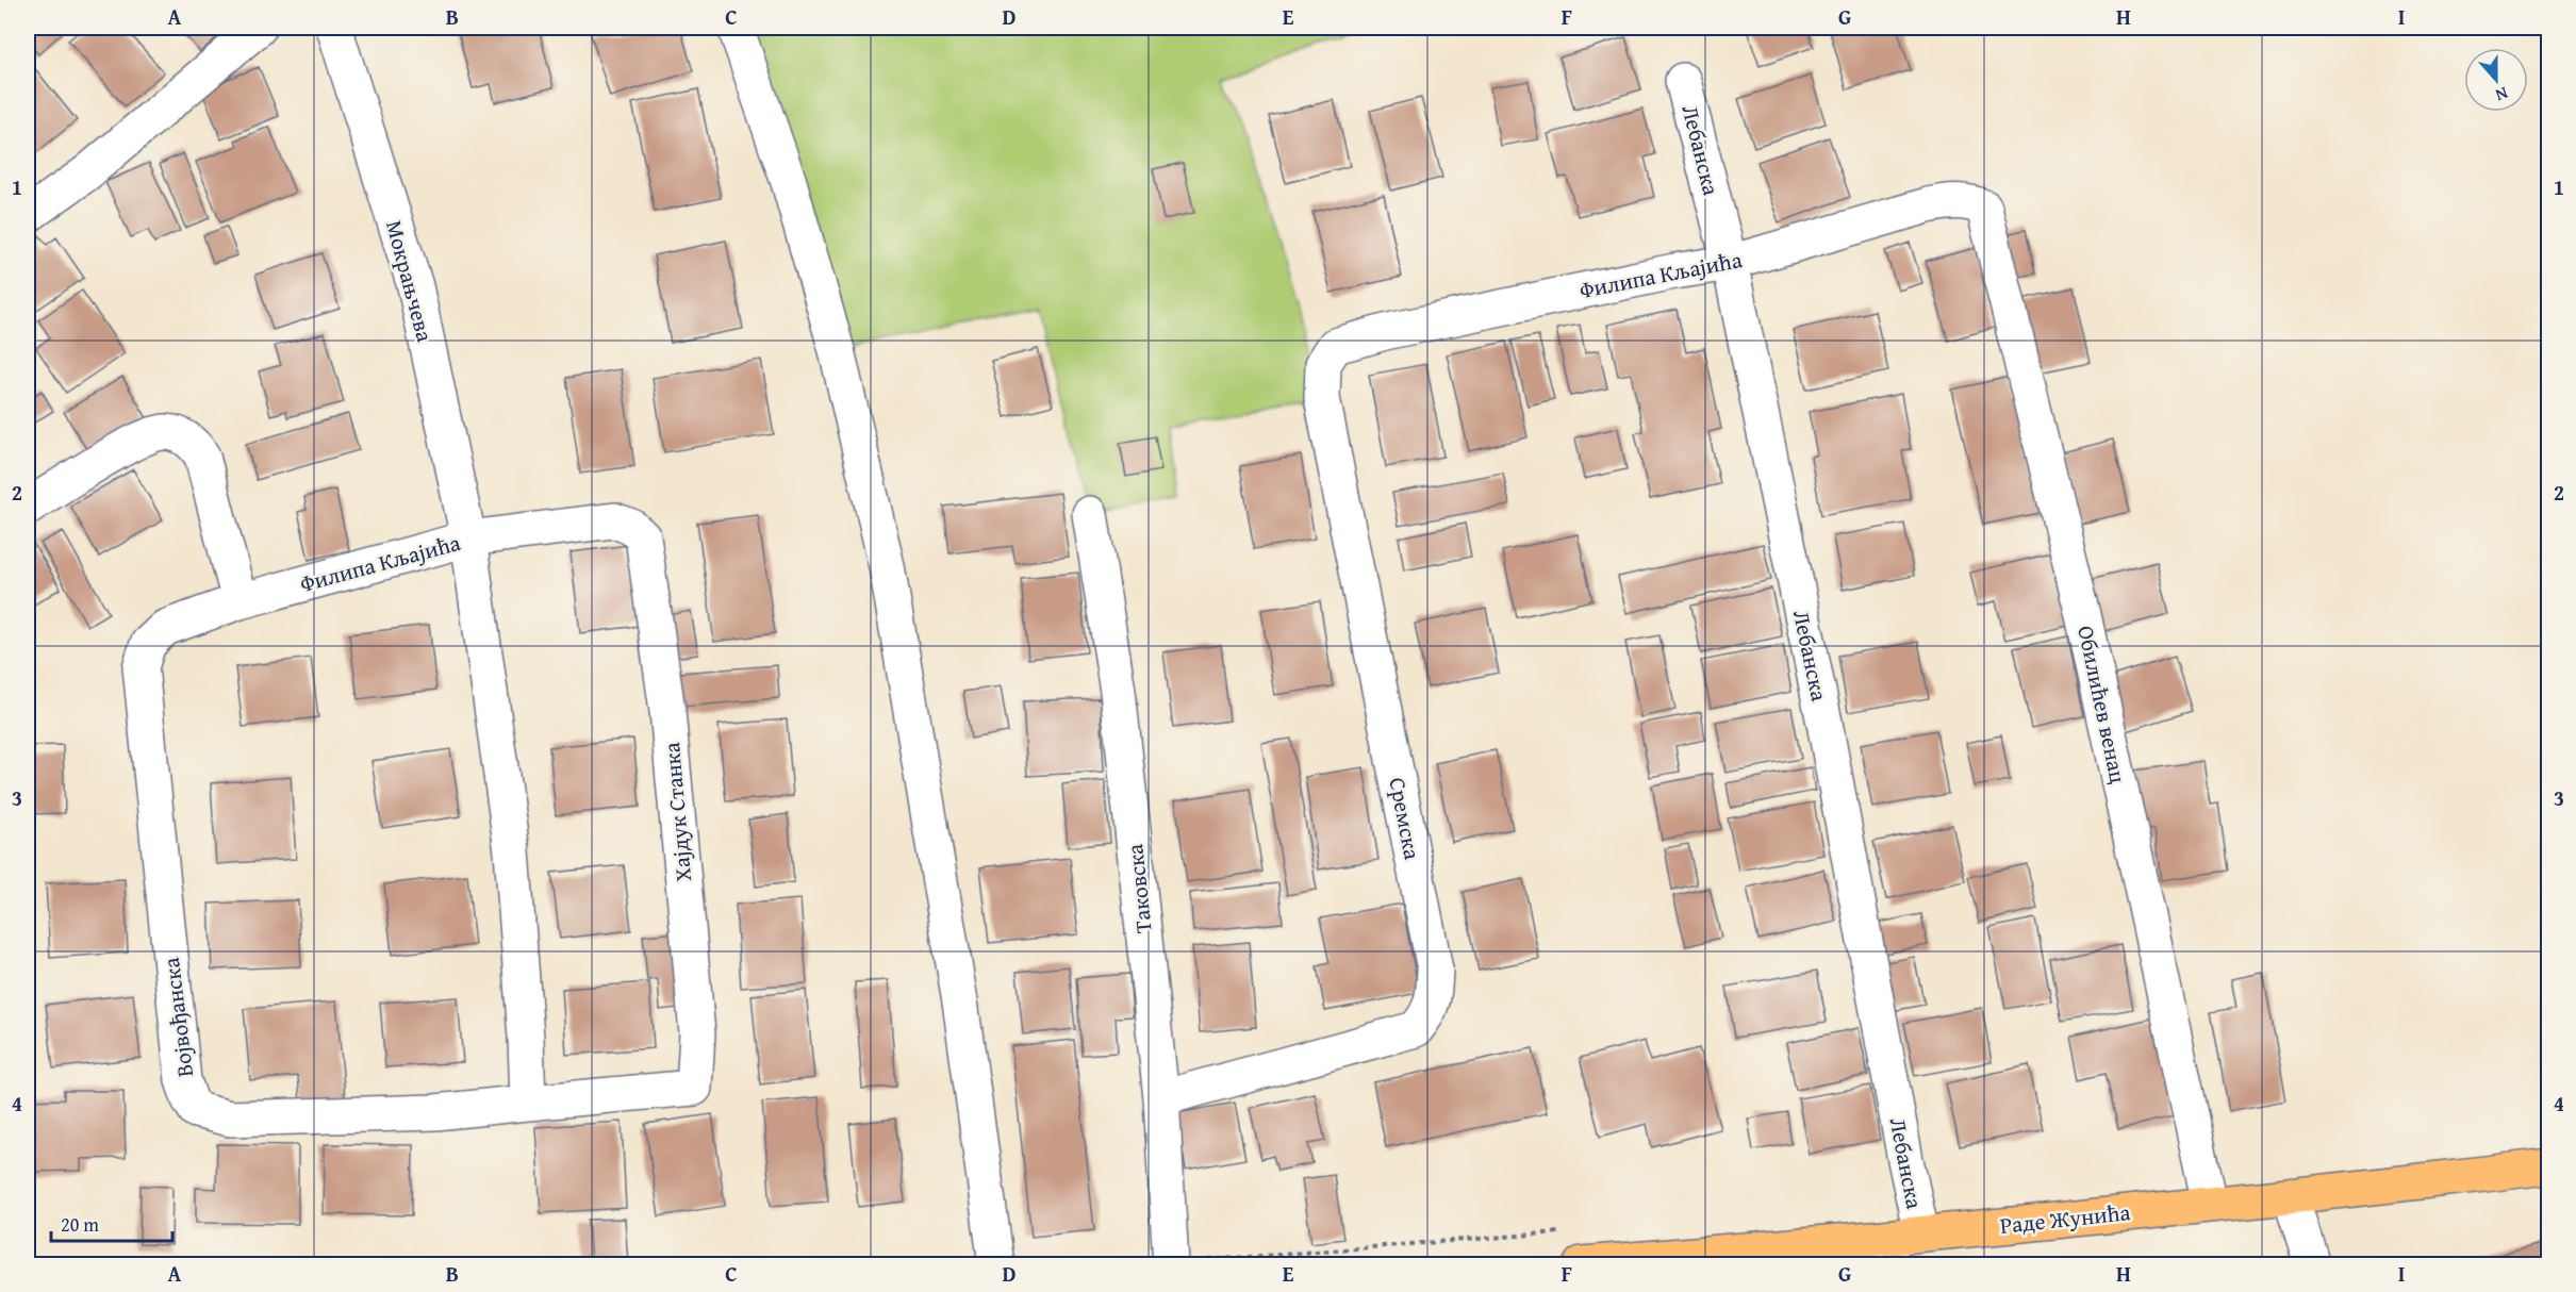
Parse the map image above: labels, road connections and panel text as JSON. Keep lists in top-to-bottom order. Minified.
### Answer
{"streets":{"main road":["Раде Жунића"],"street":["Лебанска","Филипа Кљајића","Мокрањчева","Обилићев венац","Хајдук Станка","Сремска","Таковска","Војвођанска"]},"crossings":[["Лебанска","Филипа Кљајића"],["Лебанска","Раде Жунића"],["Филипа Кљајића","Мокрањчева"],["Филипа Кљајића","Обилићев венац"],["Филипа Кљајића","Хајдук Станка"],["Филипа Кљајића","Сремска"],["Филипа Кљајића","Војвођанска"],["Обилићев венац","Раде Жунића"],["Хајдук Станка","Војвођанска"],["Сремска","Таковска"]],"scale_bar":"20 m","north":"bottom","grid":{"columns":["A","B","C","D","E","F","G","H","I"],"rows":["1","2","3","4"]}}
